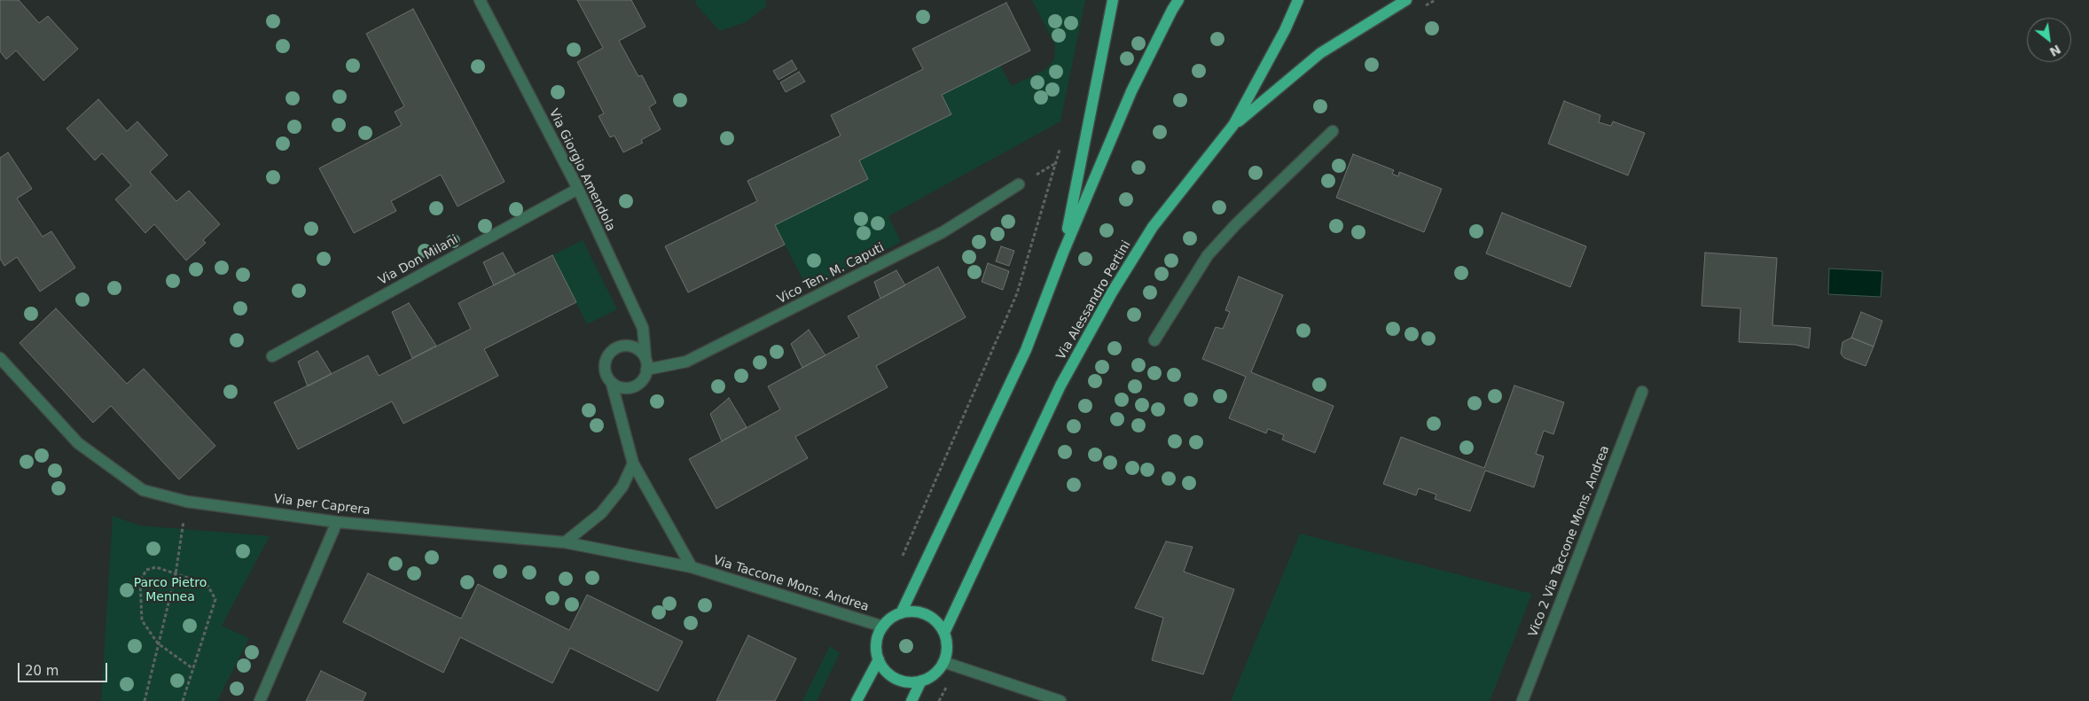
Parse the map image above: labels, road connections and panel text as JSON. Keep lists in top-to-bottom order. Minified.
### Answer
{"streets":{"main road":["Via Alessandro Pertini"],"street":["Via Giorgio Amendola","Via Don Milani","Vico Ten. M. Caputi","Via per Caprera","Vico 2 Via Taccone Mons. Andrea","Via Taccone Mons. Andrea"]},"crossings":[["Via Giorgio Amendola","Via Don Milani"],["Via Giorgio Amendola","Vico Ten. M. Caputi"],["Via Alessandro Pertini","Via Taccone Mons. Andrea"],["Via per Caprera","Via Taccone Mons. Andrea"]],"parks":["Parco Pietro Mennea"],"scale_bar":"20 m","north":"bottom right"}
